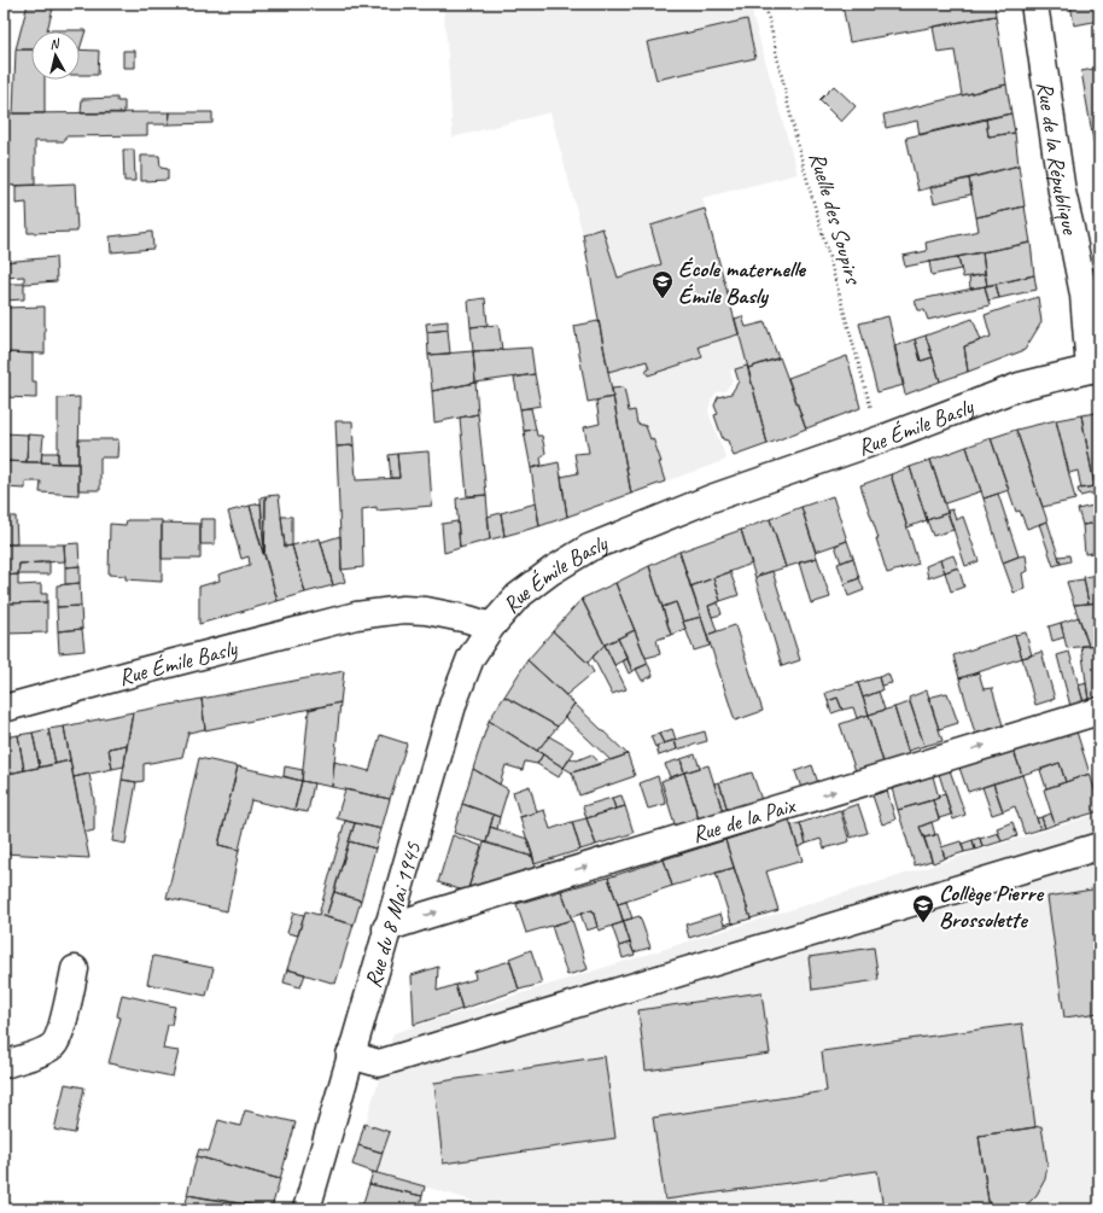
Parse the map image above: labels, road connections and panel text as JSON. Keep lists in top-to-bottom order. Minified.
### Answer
{"streets":{"street":["Rue de la République","Rue Émile Basly","Rue de la Paix","Rue du 8 Mai 1945"],"path":["Ruelle des Soupirs"]},"crossings":[["Rue de la République","Rue Émile Basly"],["Ruelle des Soupirs","Rue Émile Basly"],["Rue Émile Basly","Rue du 8 Mai 1945"],["Rue de la Paix","Rue du 8 Mai 1945"]],"places":{"school or university":["École maternelle Émile Basly","Collège Pierre Brossolette"]},"north":"top"}
